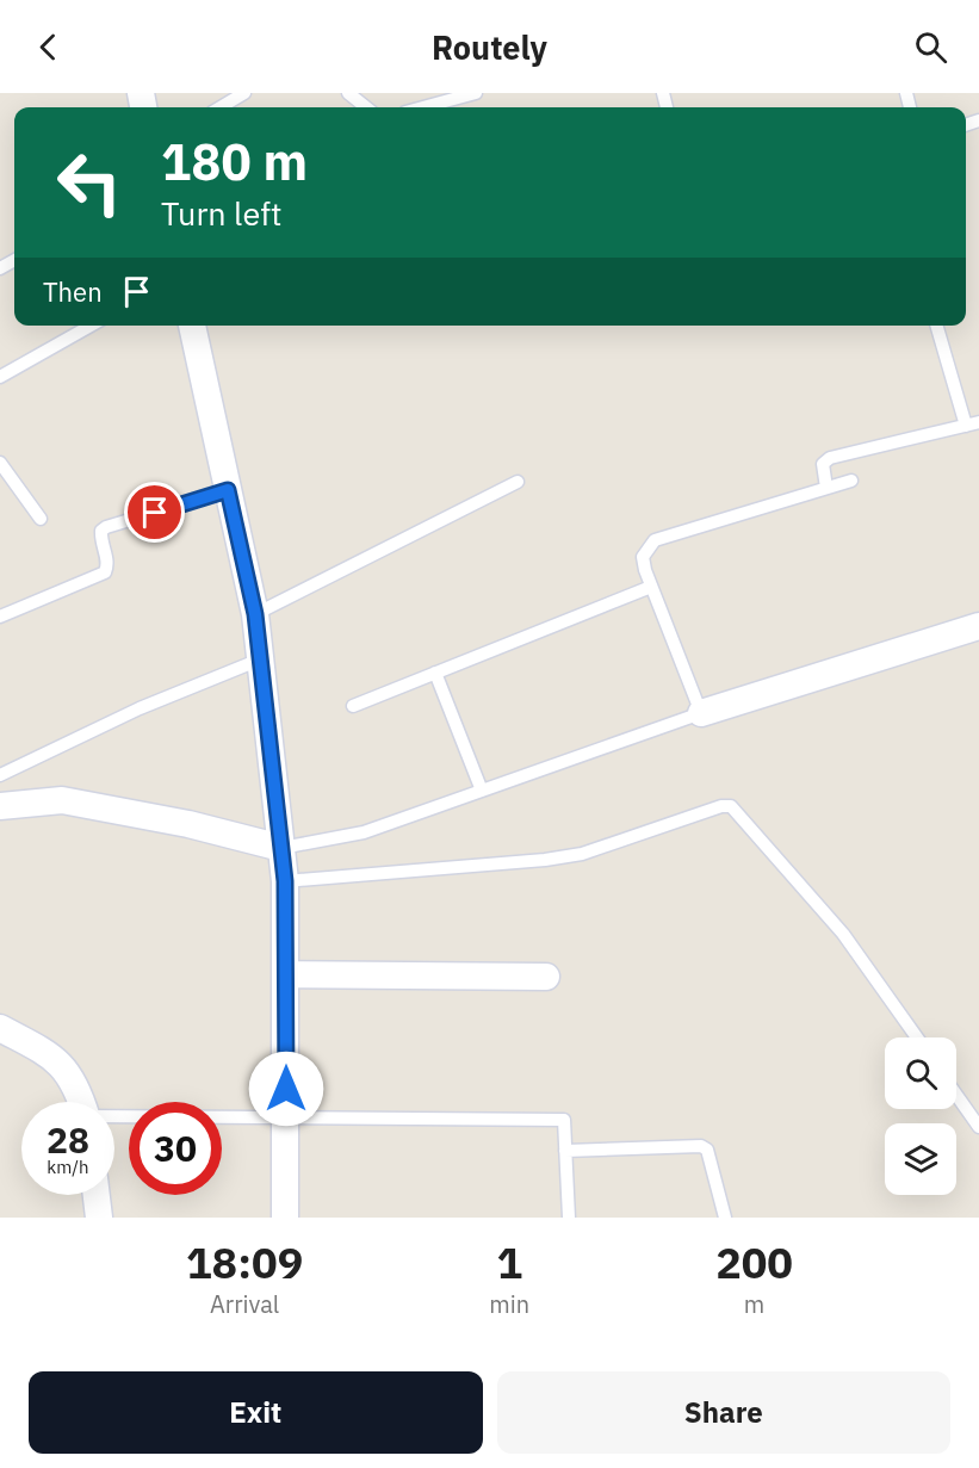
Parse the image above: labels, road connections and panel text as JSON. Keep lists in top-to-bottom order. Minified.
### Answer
{"page":{"header":"Routely","turn":["180 m","Turn left"],"then":"Then","speed":"28 km/h","limit":"30","eta":["18:09","Arrival","1","min","200","m"],"buttons":["Exit","Share"]}}
